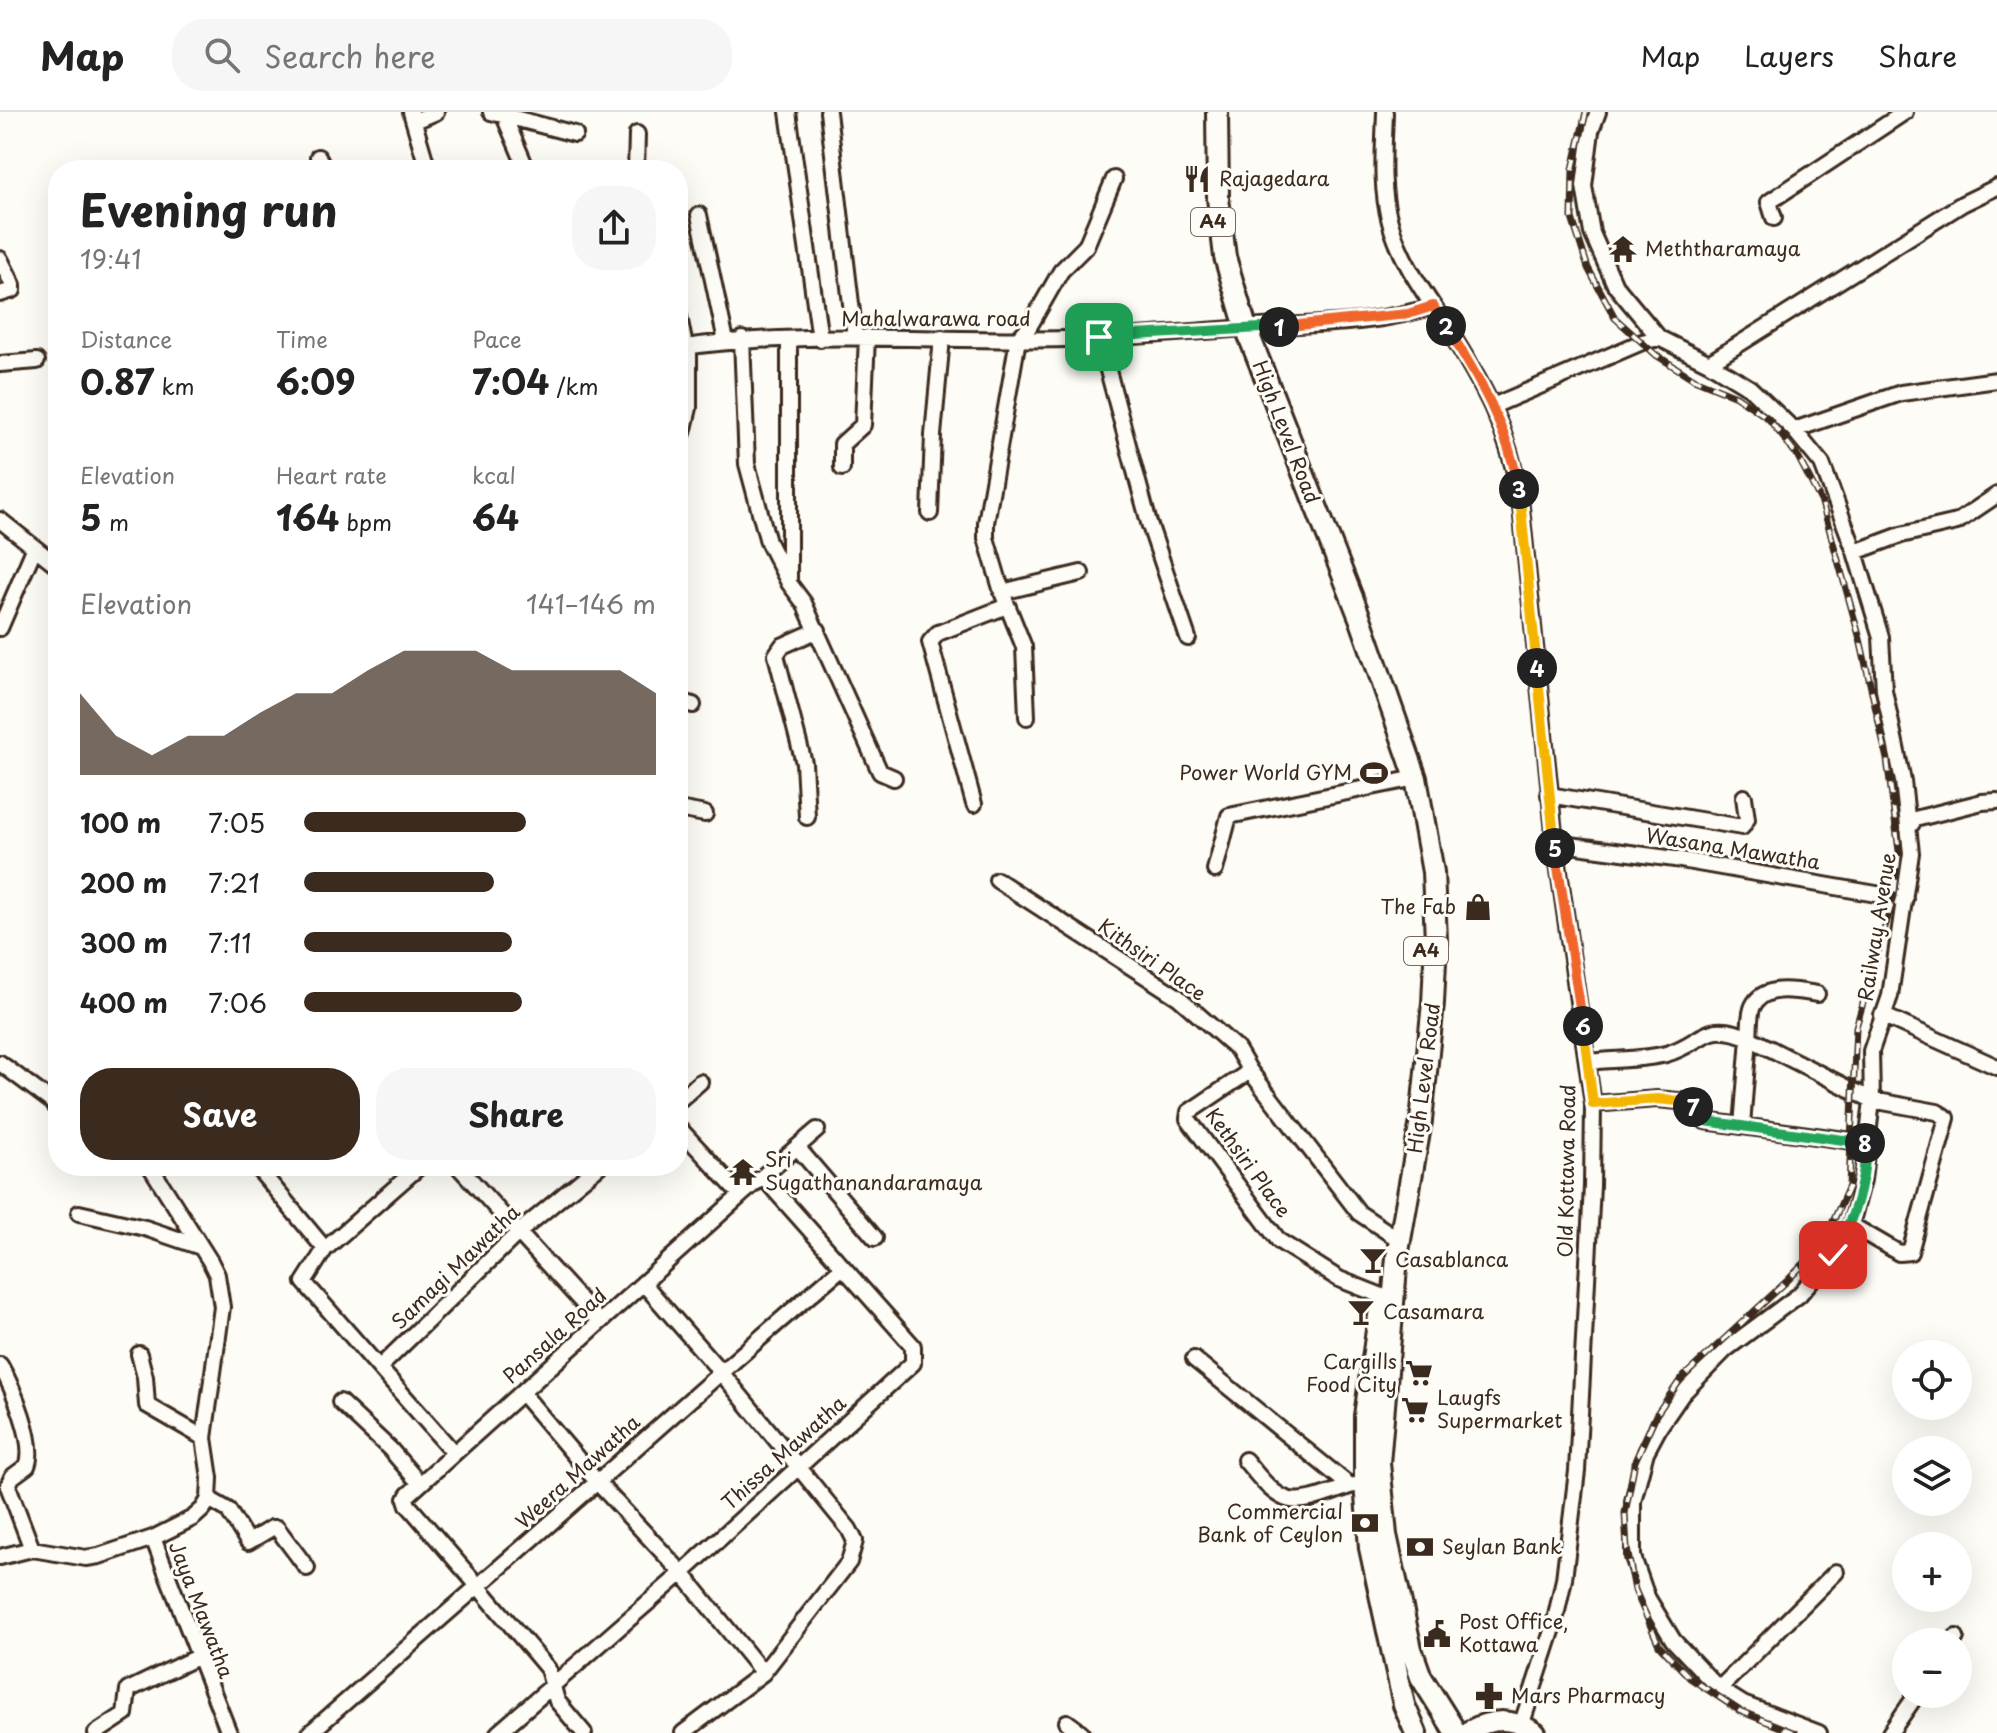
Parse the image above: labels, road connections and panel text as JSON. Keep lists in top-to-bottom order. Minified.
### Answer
{"streets":{"highway":["A4","High Level Road"],"street":["Mahalwarawa road","Wasana Mawatha","Railway Avenue","Kithsiri Place","Kethsiri Place","Old Kottawa Road","Samagi Mawatha","Pansala Road","Thissa Mawatha","Weera Mawatha","Jaya Mawatha"]},"crossings":[["Mahalwarawa road","High Level Road"],["Mahalwarawa road","Old Kottawa Road"],["High Level Road","Kithsiri Place"],["High Level Road","Kethsiri Place"],["Wasana Mawatha","Railway Avenue"],["Wasana Mawatha","Old Kottawa Road"],["Kithsiri Place","Kethsiri Place"],["Pansala Road","Thissa Mawatha"],["Thissa Mawatha","Weera Mawatha"]],"places":{"restaurant":["Rajagedara"],"temple":["Meththaramaya","Sri Sugathanandaramaya"],"sports":["Power World GYM"],"shop":["The Fab"],"bar":["Casablanca","Casamara"],"supermarket":["Cargills Food City","Laugfs Supermarket"],"bank":["Commercial Bank of Ceylon","Seylan Bank"],"public building":["Post Office, Kottawa"],"pharmacy":["Mars Pharmacy"]},"page":{"header":"Map","search":"Search here","nav":["Map","Layers","Share"],"heading":["Evening run","19:41"],"stats":[["Distance","0.87 km"],["Time","6:09"],["Pace","7:04 /km"],["Elevation","5 m"],["Heart rate","164 bpm"],["kcal","64"]],"pins":["2","1","3","4","5","6","7","8"],"chart":["Elevation","141–146 m"],"list":[{"name":"100 m","note":"7:05"},{"name":"200 m","note":"7:21"},{"name":"300 m","note":"7:11"},{"name":"400 m","note":"7:06"}],"buttons":["Save","Share"],"map_buttons":["+","−"]}}
